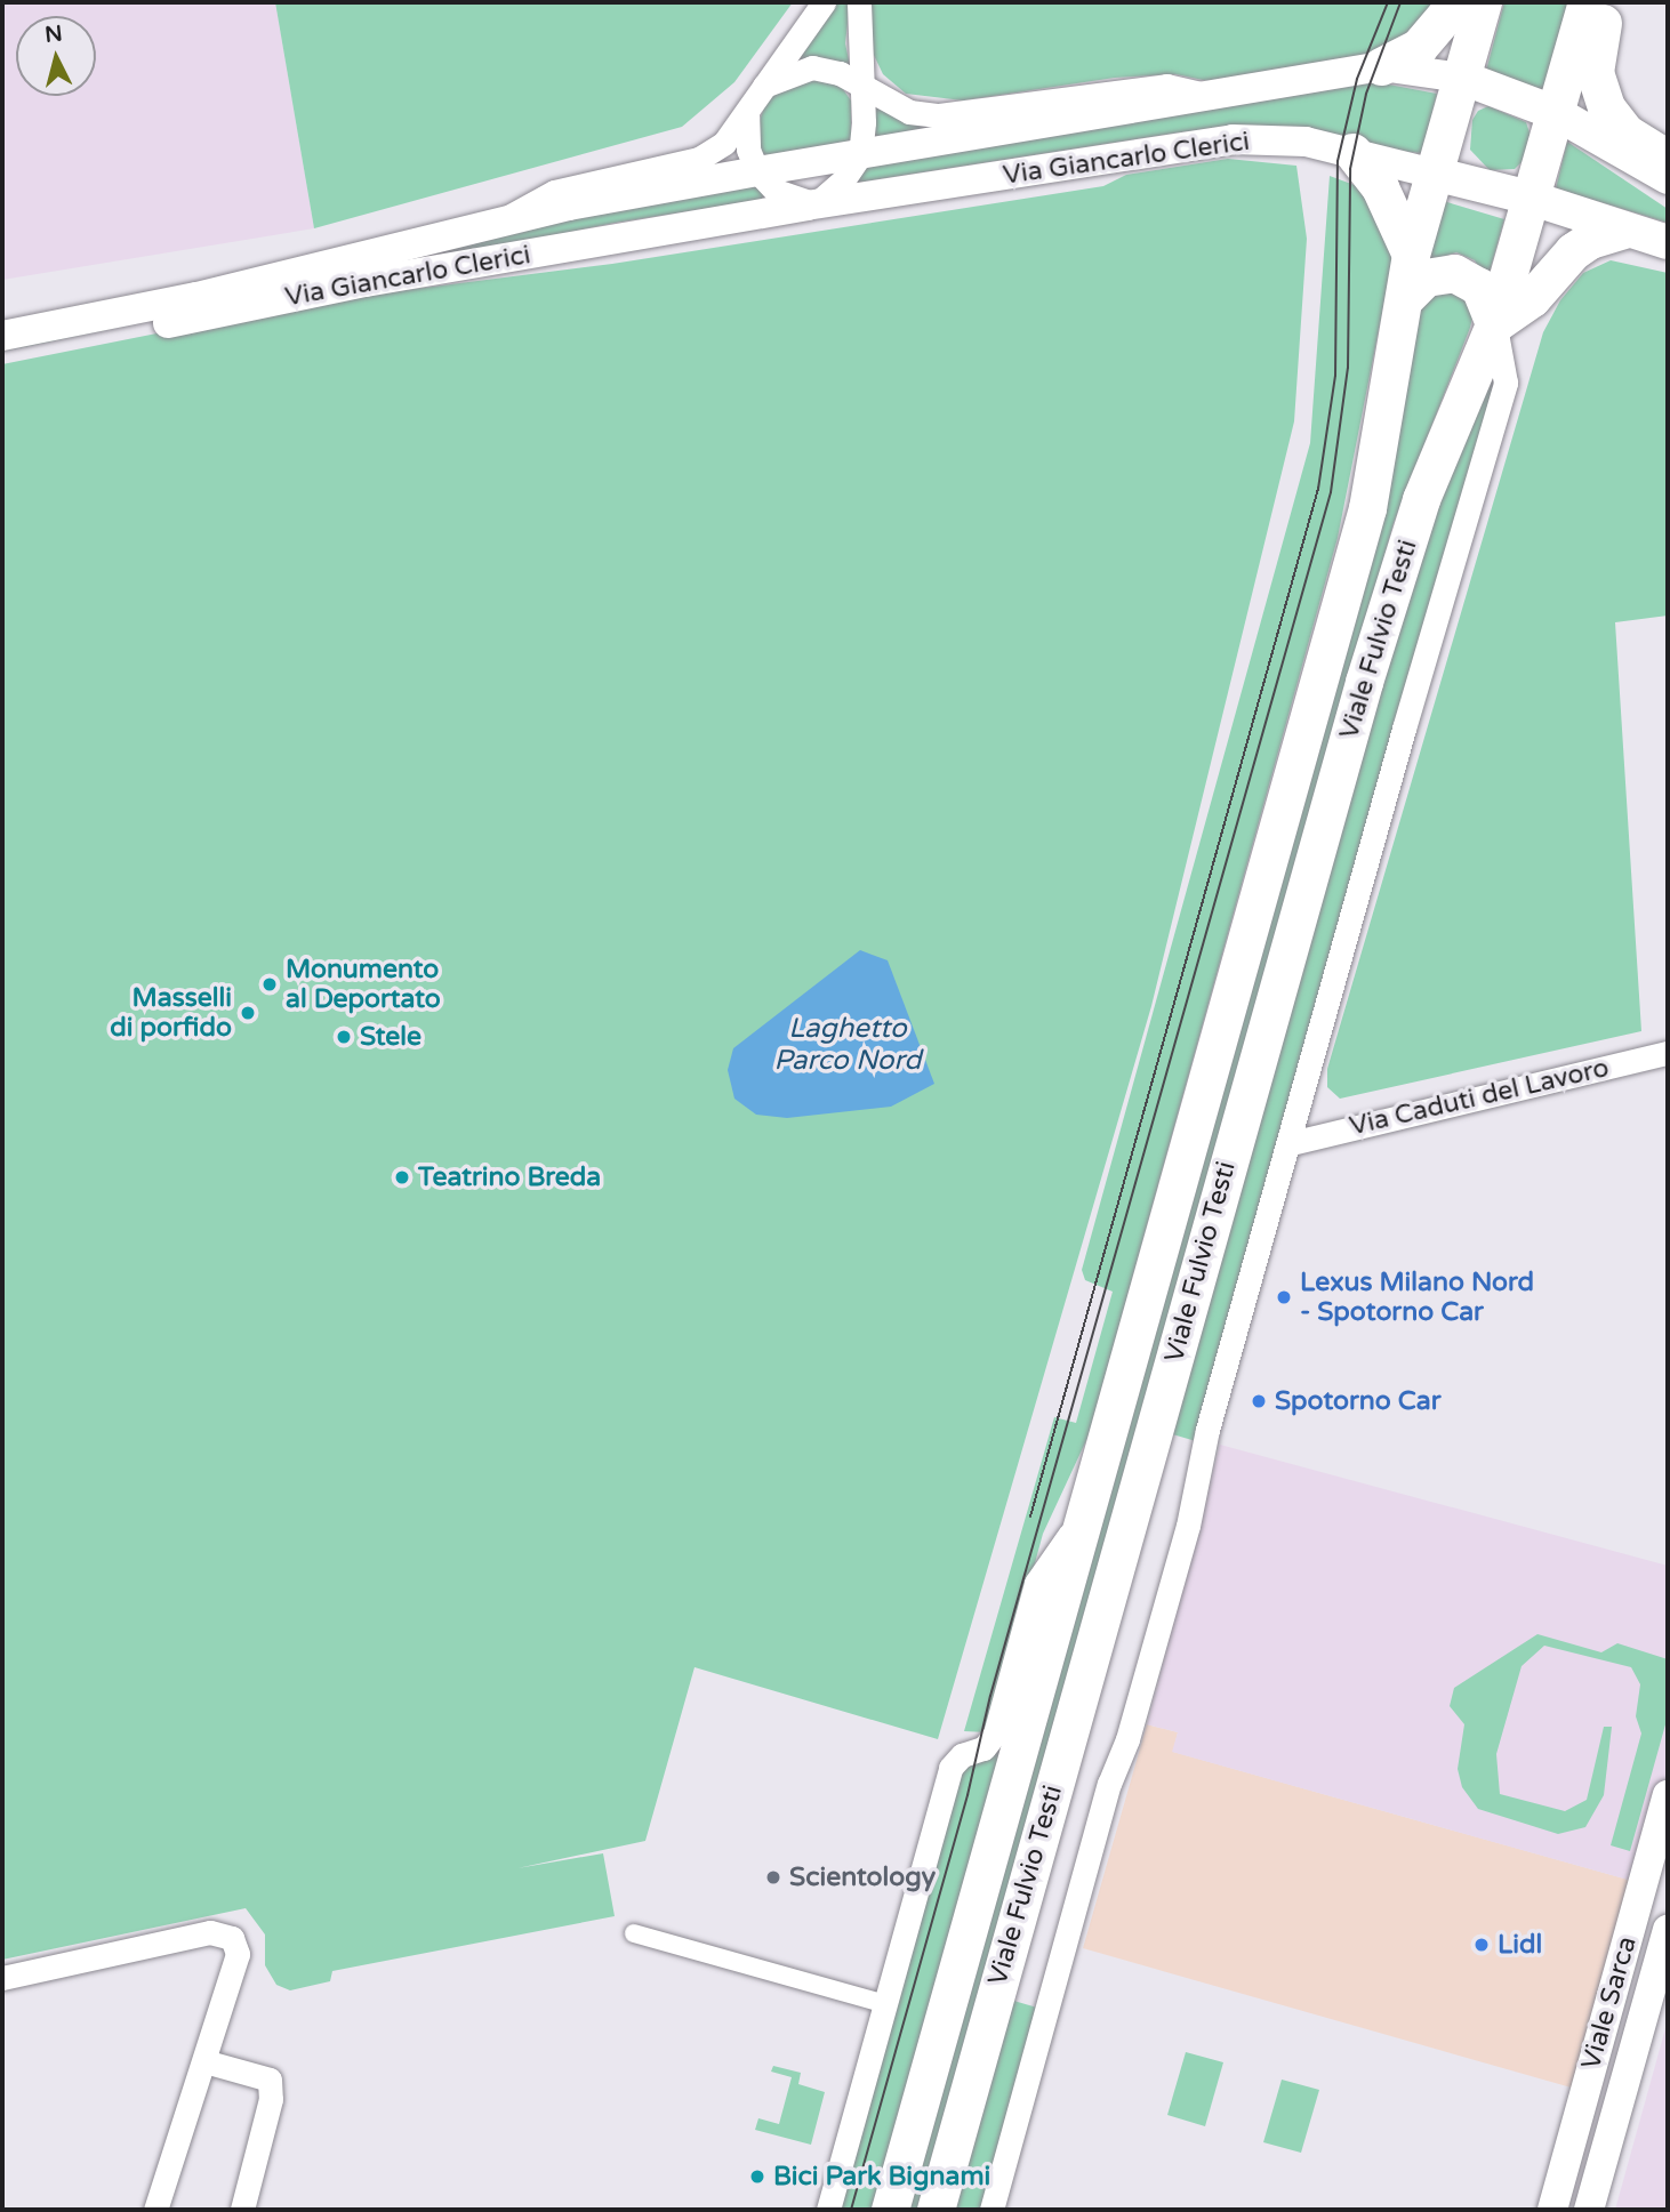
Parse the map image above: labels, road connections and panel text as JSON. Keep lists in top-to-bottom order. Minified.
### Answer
{"streets":{"main road":["Viale Fulvio Testi"],"street":["Via Giancarlo Clerici","Via Caduti del Lavoro","Viale Sarca"]},"crossings":[["Via Giancarlo Clerici","Viale Fulvio Testi"],["Viale Fulvio Testi","Via Caduti del Lavoro"]],"water":["Laghetto Parco Nord"],"places":["Monumento al Deportato","Masselli di porfido","Stele","Teatrino Breda","Lexus Milano Nord - Spotorno Car","Spotorno Car","Scientology","Lidl","Bici Park Bignami"],"north":"top"}
